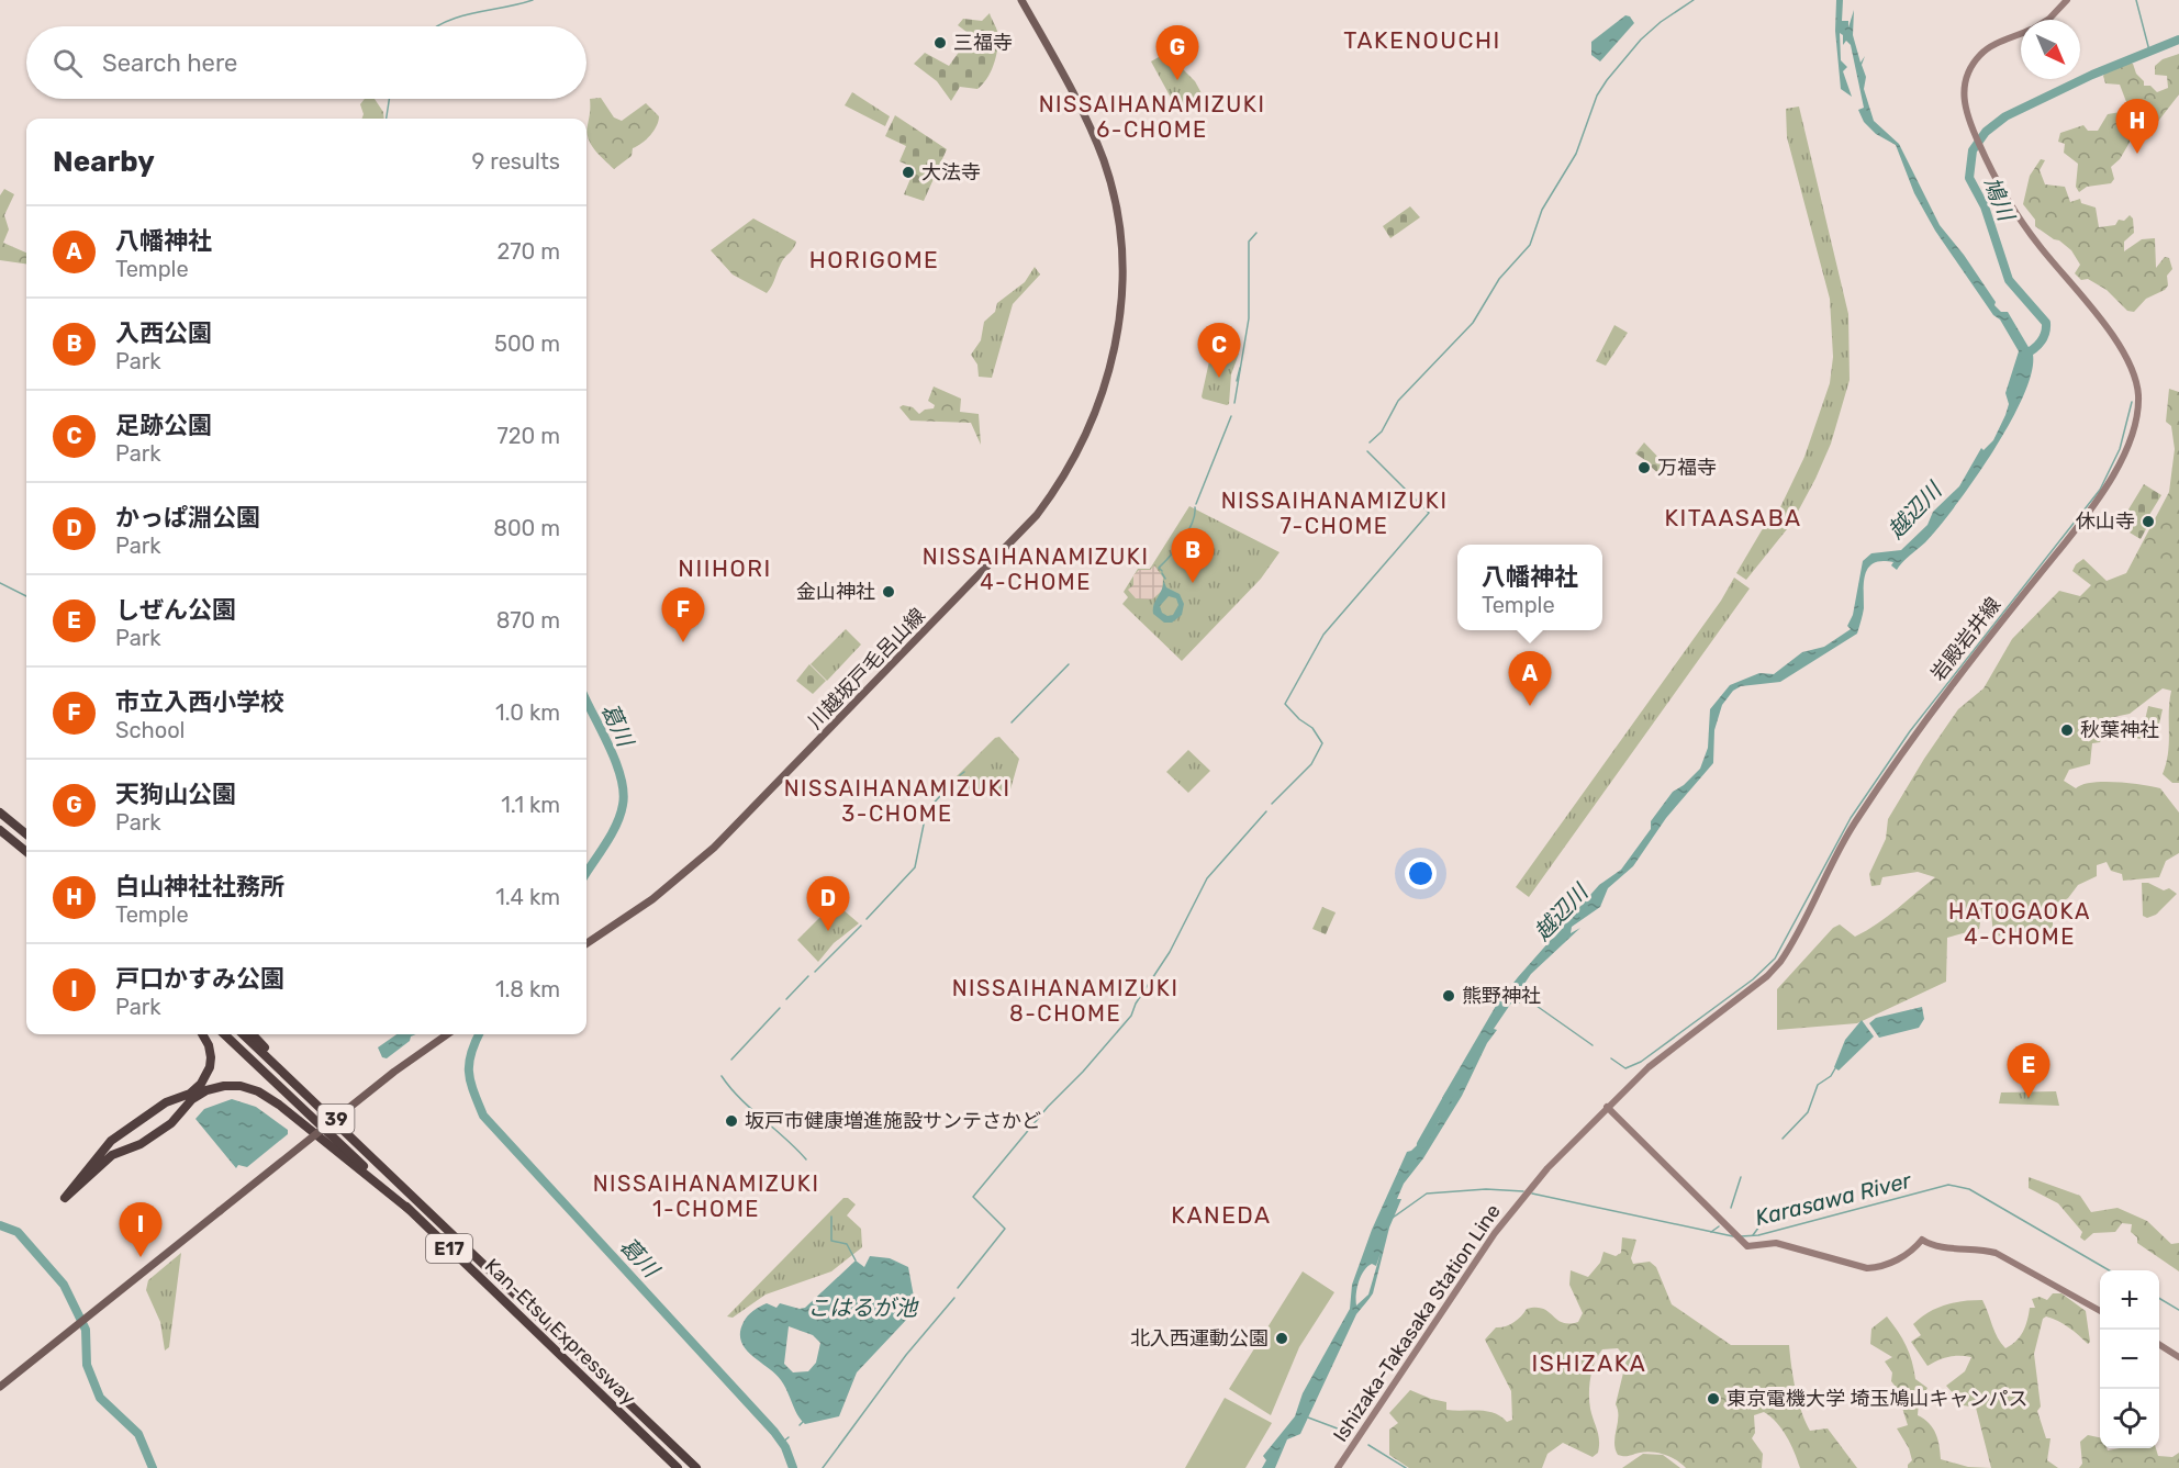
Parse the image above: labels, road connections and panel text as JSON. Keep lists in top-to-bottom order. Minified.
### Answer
{"streets":{"highway":["E17","Kan-Etsu Expressway"],"main road":["岩殿岩井線","川越坂戸毛呂山線","39","Ishizaka-Takasaka Station Line"]},"crossings":[["岩殿岩井線","Ishizaka-Takasaka Station Line"]],"districts":["TAKENOUCHI","NISSAIHANAMIZUKI 6-CHOME","HORIGOME","NISSAIHANAMIZUKI 7-CHOME","KITAASABA","NISSAIHANAMIZUKI 4-CHOME","NIIHORI","NISSAIHANAMIZUKI 3-CHOME","HATOGAOKA 4-CHOME","NISSAIHANAMIZUKI 8-CHOME","NISSAIHANAMIZUKI 1-CHOME","KANEDA","ISHIZAKA"],"water":["鳩川","越辺川","葛川","Karasawa River","こはるが池"],"places":["三福寺","大法寺","万福寺","休山寺","金山神社","秋葉神社","熊野神社","坂戸市健康増進施設サンテさかど","北入西運動公園","東京電機大学 埼玉鳩山キャンパス"],"north":"bottom right","page":{"pins":["G","H","C","B","F","A","D","E","I"],"search":"Search here","heading":["Nearby","9 results"],"list":[{"mark":"A","name":"八幡神社","note":"Temple","value":"270 m"},{"mark":"B","name":"入西公園","note":"Park","value":"500 m"},{"mark":"C","name":"足跡公園","note":"Park","value":"720 m"},{"mark":"D","name":"かっぱ淵公園","note":"Park","value":"800 m"},{"mark":"E","name":"しぜん公園","note":"Park","value":"870 m"},{"mark":"F","name":"市立入西小学校","note":"School","value":"1.0 km"},{"mark":"G","name":"天狗山公園","note":"Park","value":"1.1 km"},{"mark":"H","name":"白山神社社務所","note":"Temple","value":"1.4 km"},{"mark":"I","name":"戸口かすみ公園","note":"Park","value":"1.8 km"}],"popup":["八幡神社","Temple"],"map_buttons":["+","−"]}}
